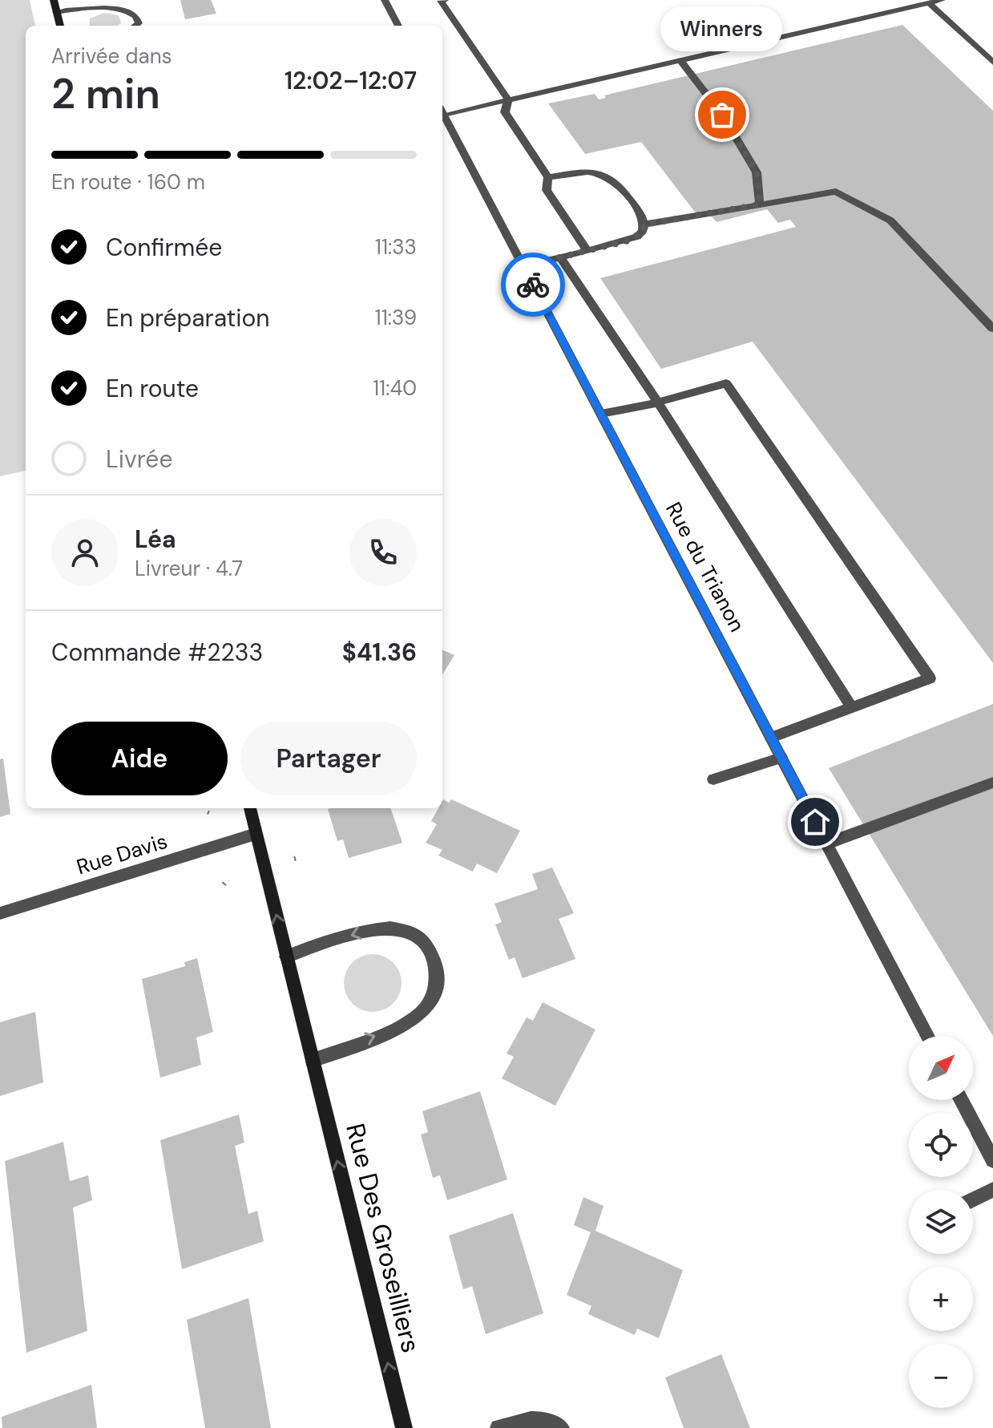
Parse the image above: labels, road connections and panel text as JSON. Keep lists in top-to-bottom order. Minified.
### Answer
{"streets":{"street":["Rue du Trianon","Rue Davis","Rue Des Groseilliers"]},"crossings":[["Rue Davis","Rue Des Groseilliers"]],"one_way":["Rue Des Groseilliers"],"places":["Winners"],"north":"top right","page":{"bubble":"Winners","heading":["2 min","Arrivée dans","12:02–12:07"],"panel":["Léa","Livreur · 4.7","Commande #2233","$41.36"],"bar":"En route · 160 m","list":[["Confirmée","11:33"],["En préparation","11:39"],["En route","11:40"],"Livrée"],"buttons":["Aide","Partager"],"map_buttons":["+","−"]}}
